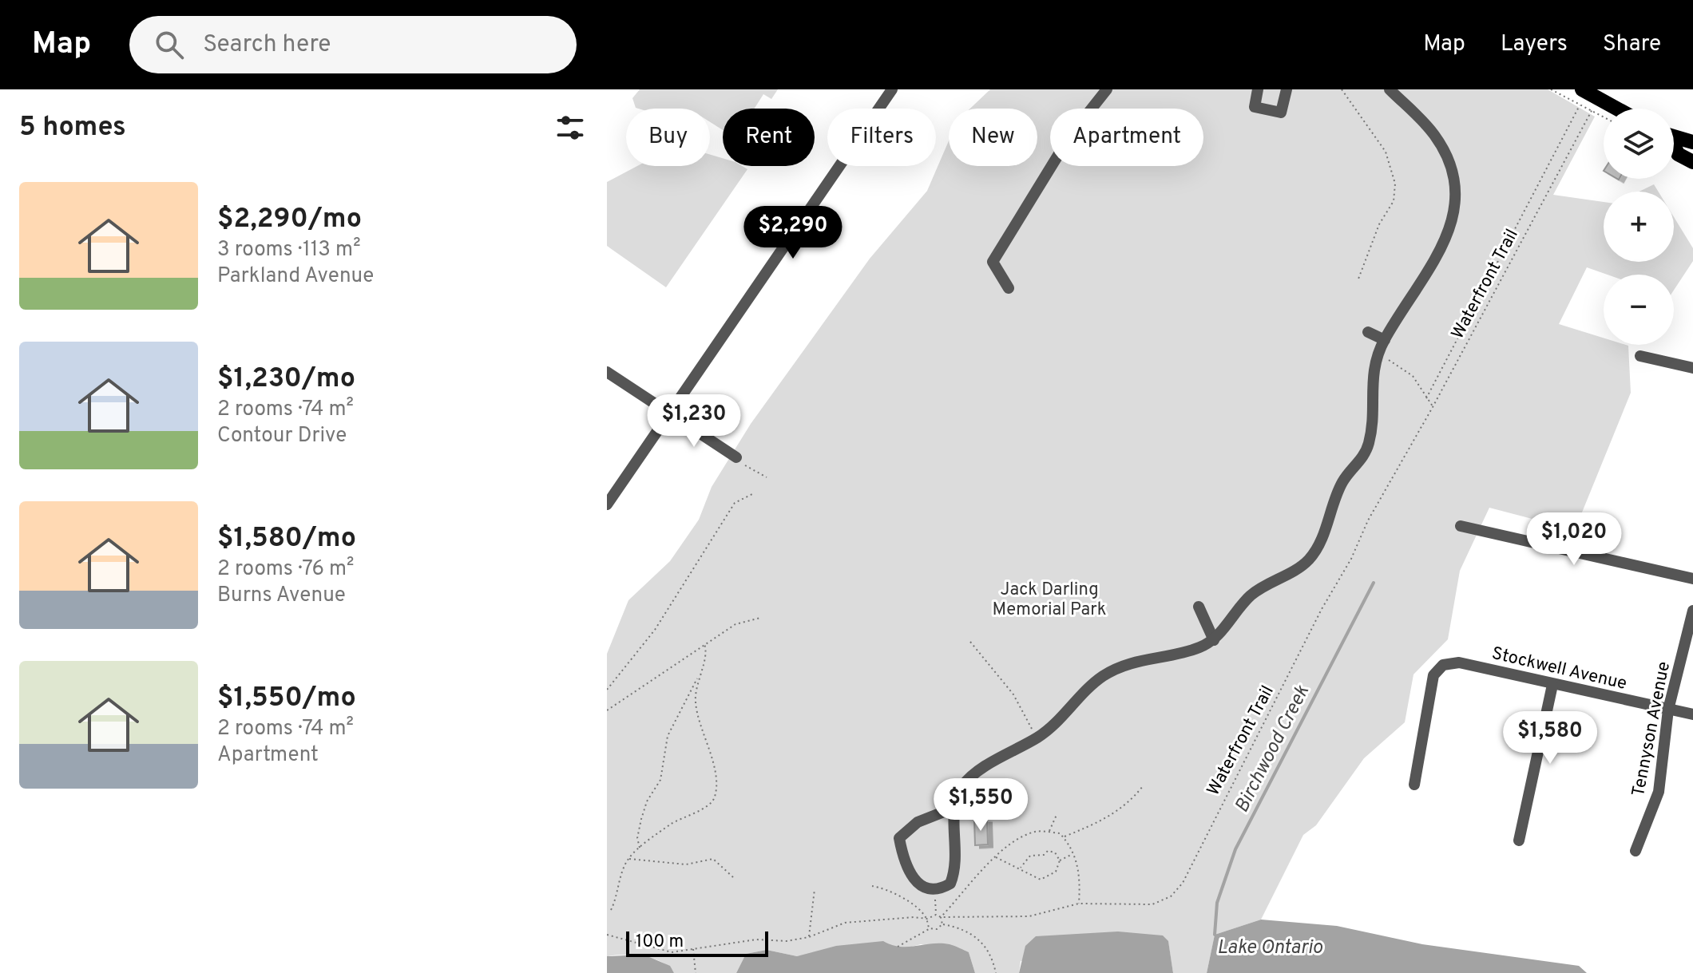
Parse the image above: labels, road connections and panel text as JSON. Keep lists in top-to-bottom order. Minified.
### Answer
{"streets":{"street":["Stockwell Avenue","Tennyson Avenue"],"path":["Waterfront Trail"]},"crossings":[["Stockwell Avenue","Tennyson Avenue"]],"water":["Birchwood Creek","Lake Ontario"],"parks":["Jack Darling Memorial Park"],"scale_bar":"100 m","page":{"header":"Map","search":"Search here","nav":["Map","Layers","Share"],"heading":"5 homes","map_buttons":["+","−"],"chip":["Buy","Rent","Filters","New","Apartment"],"list":[{"name":"$2,290/mo","note":"3 rooms · 113 m² · Parkland Avenue"},{"name":"$1,230/mo","note":"2 rooms · 74 m² · Contour Drive"},{"name":"$1,580/mo","note":"2 rooms · 76 m² · Burns Avenue"},{"name":"$1,550/mo","note":"2 rooms · 74 m² · Apartment"}],"price":["$2,290","$1,230","$1,020","$1,580","$1,550"],"scale":"100 m"}}
